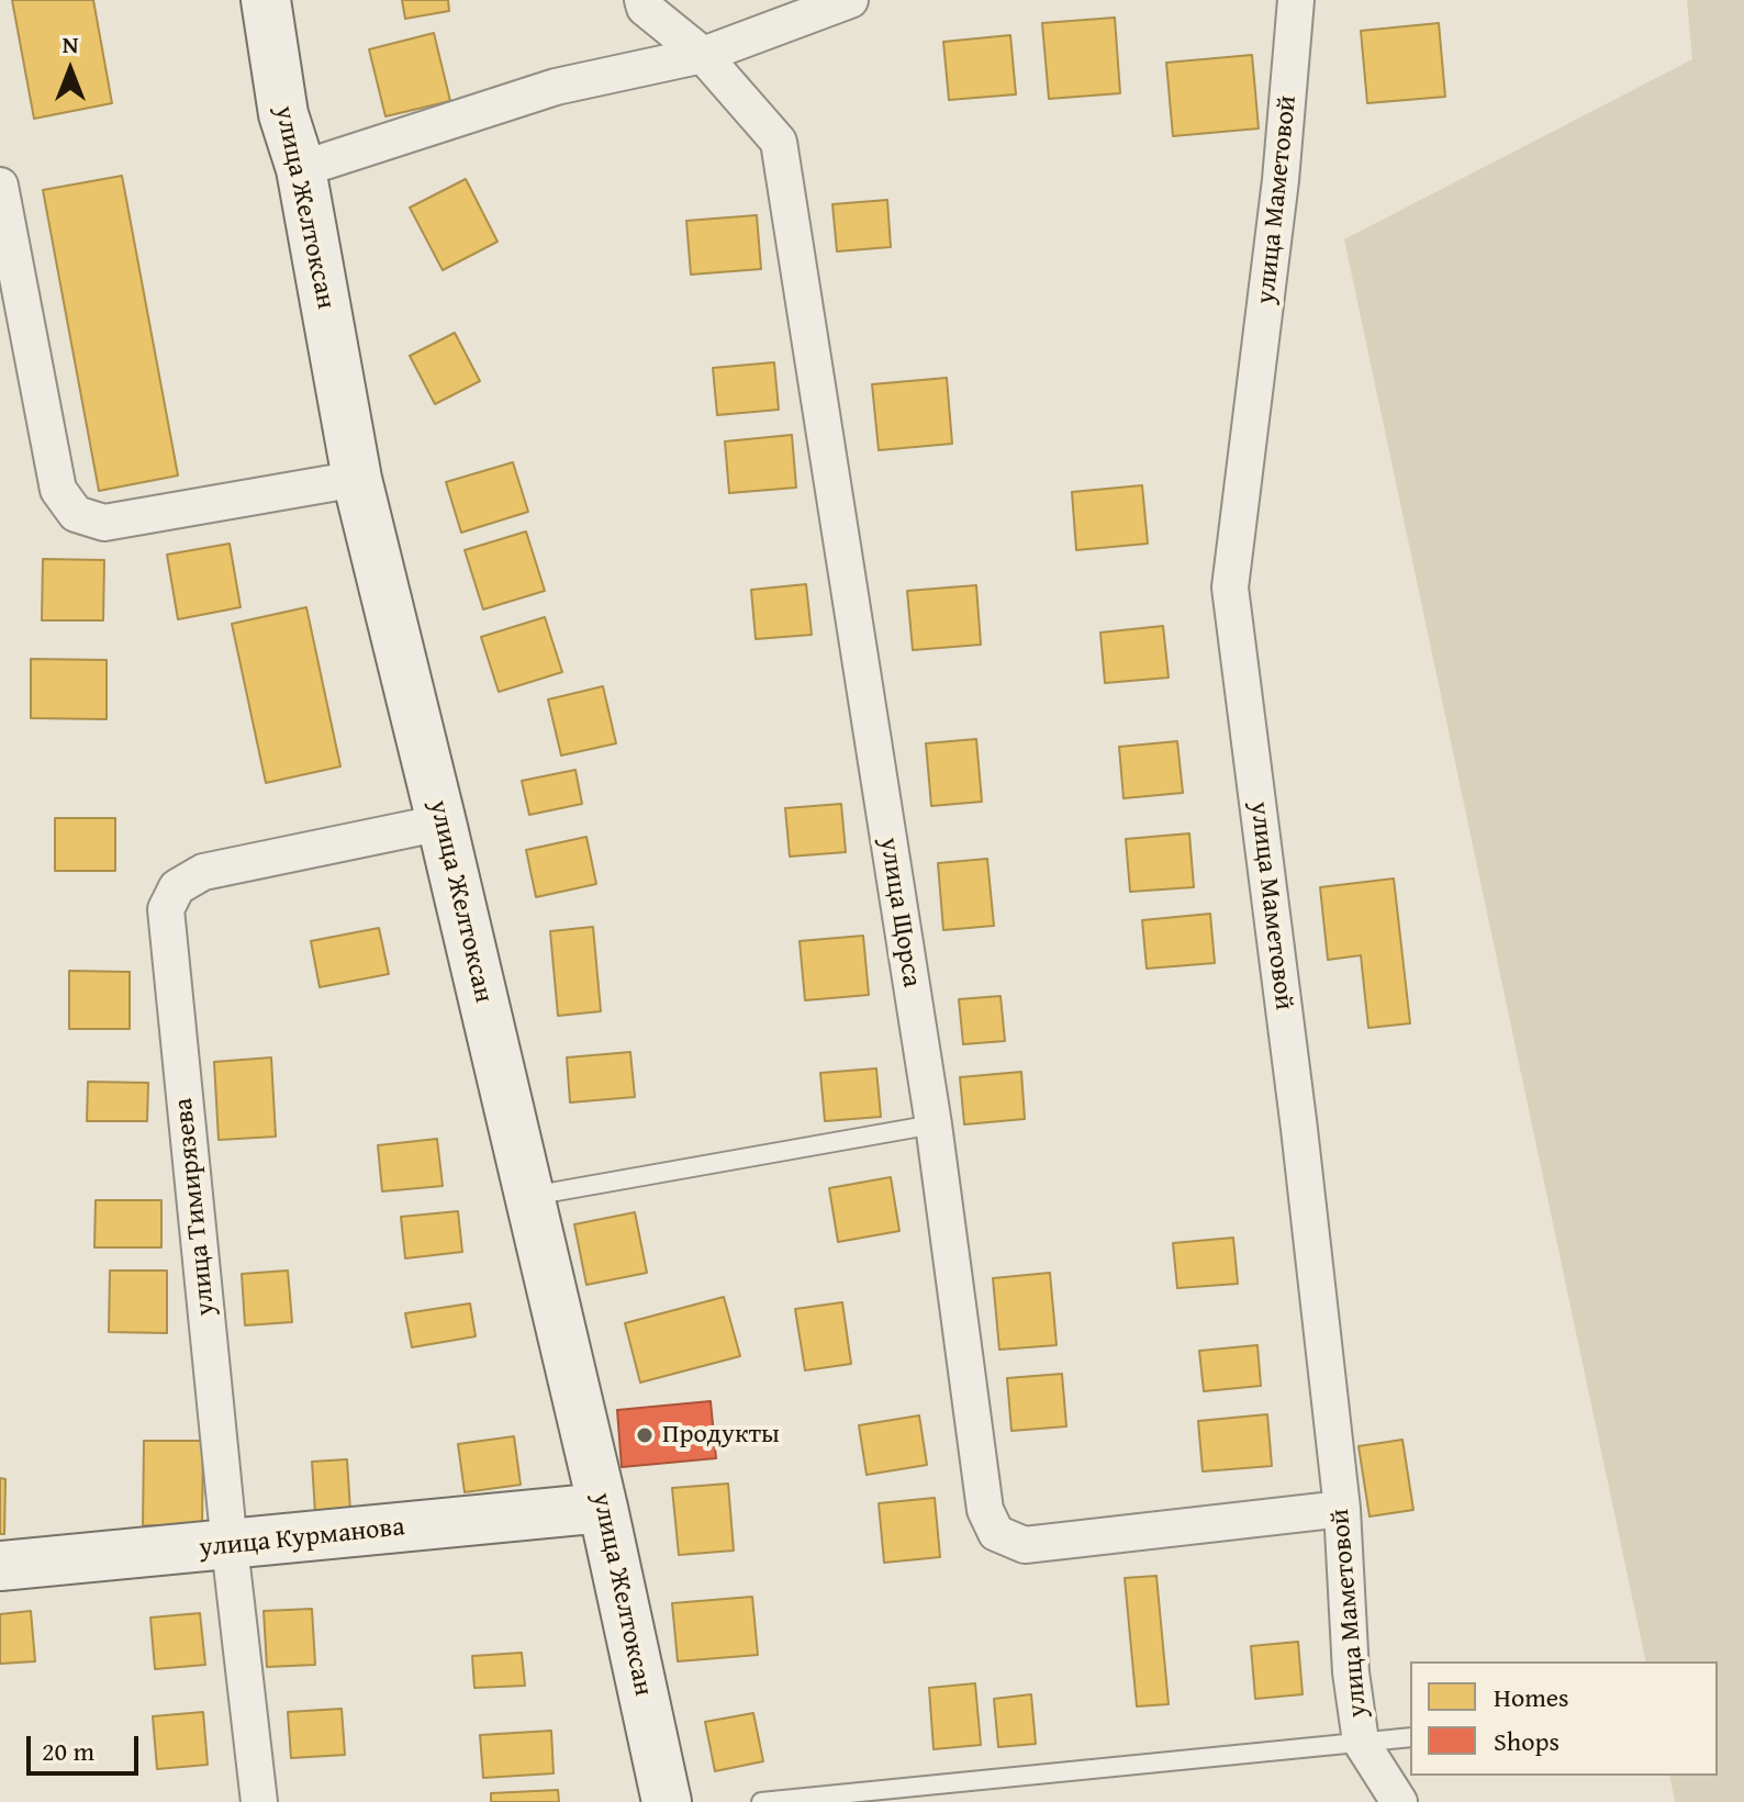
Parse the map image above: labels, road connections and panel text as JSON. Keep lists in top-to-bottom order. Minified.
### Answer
{"streets":{"street":["улица Маметовой","улица Желтоксан","улица Щорса","улица Тимирязева","улица Курманова"]},"crossings":[["улица Маметовой","улица Щорса"],["улица Желтоксан","улица Тимирязева"],["улица Желтоксан","улица Курманова"],["улица Тимирязева","улица Курманова"]],"places":["Продукты"],"legend":["Homes","Shops"],"scale_bar":"20 m","north":"top"}
